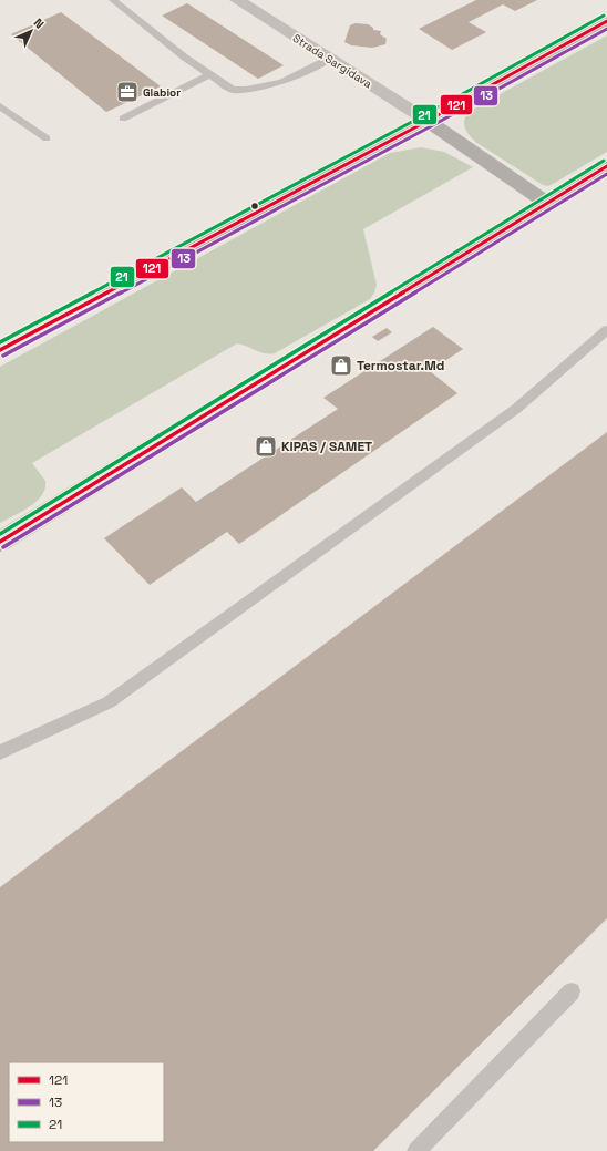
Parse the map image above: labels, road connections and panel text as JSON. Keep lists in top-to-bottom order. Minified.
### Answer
{"streets":{"street":["Strada Sargidava"]},"places":{"office":["Glabior"],"shop":["Termostar.Md","KIPAS / SAMET"]},"lines":["transit line 21","transit line 121","transit line 13"],"legend":["121","13","21"],"north":"top right"}
